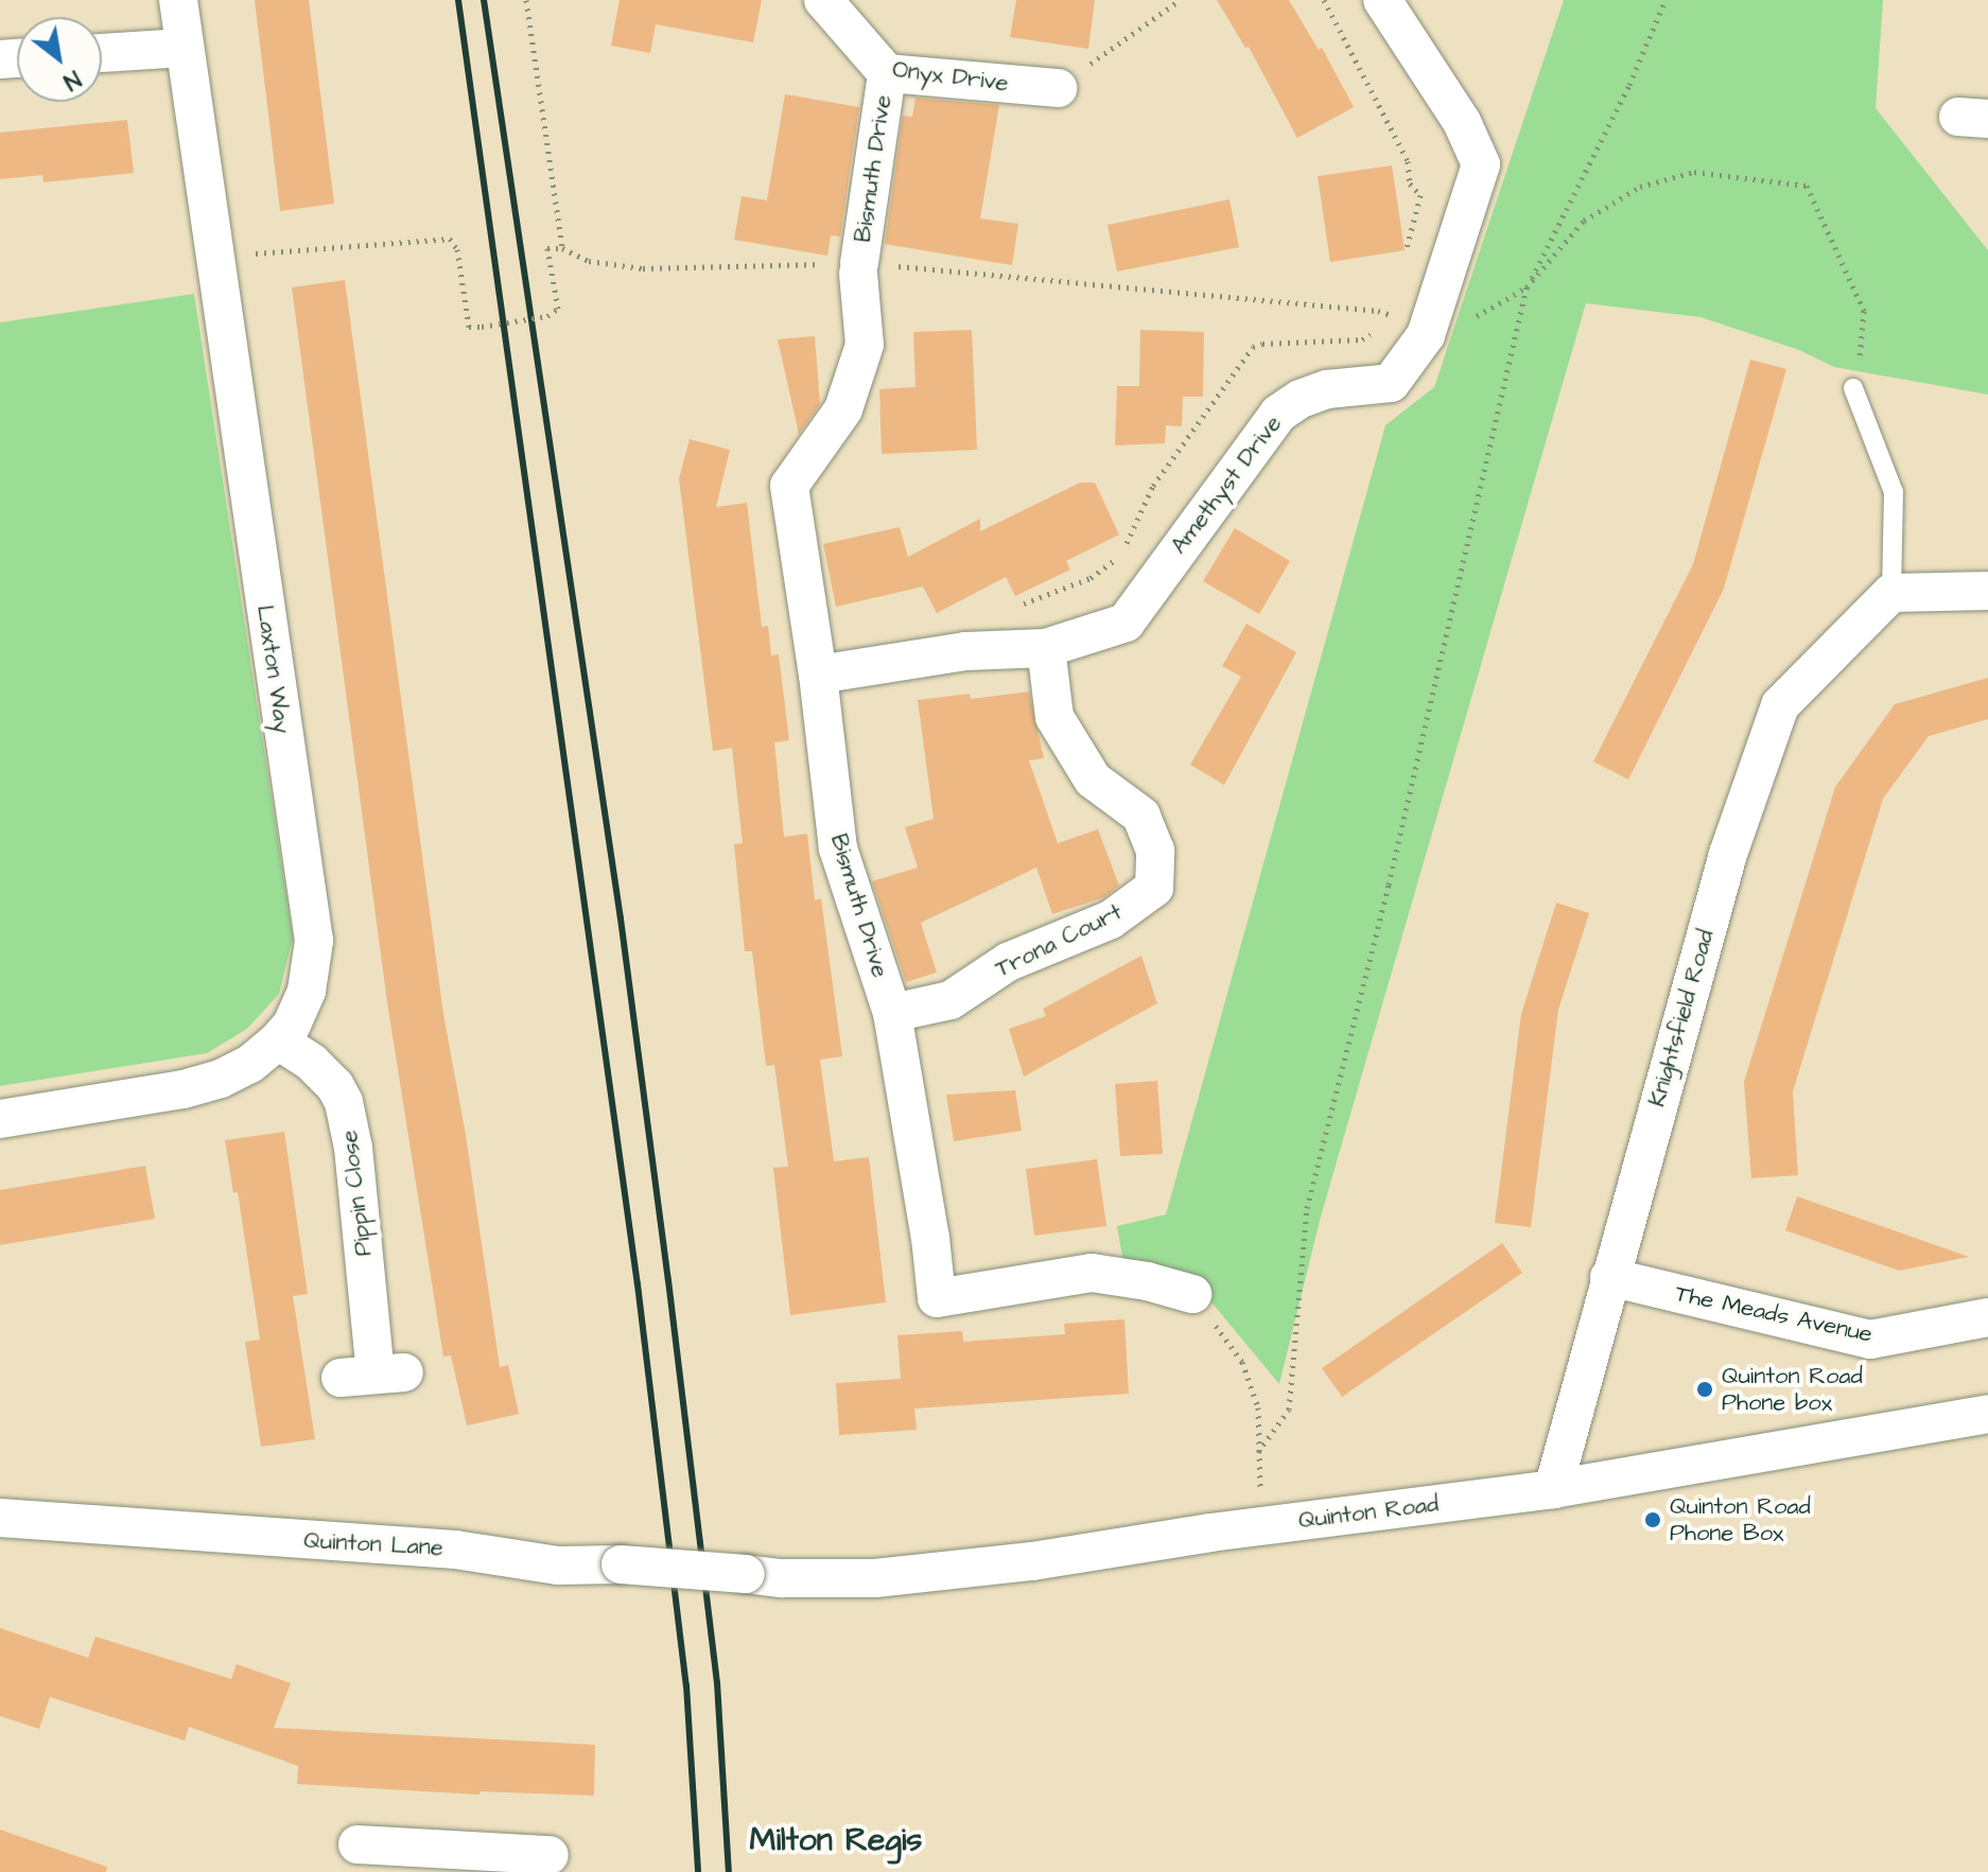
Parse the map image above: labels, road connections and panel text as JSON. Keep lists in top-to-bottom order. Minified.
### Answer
{"streets":{"street":["Onyx Drive","Bismuth Drive","Amethyst Drive","Laxton Way","Trona Court","Knightsfield Road","Pippin Close","The Meads Avenue","Quinton Road","Quinton Lane"]},"crossings":[["Onyx Drive","Bismuth Drive"],["Bismuth Drive","Amethyst Drive"],["Bismuth Drive","Trona Court"],["Amethyst Drive","Trona Court"],["Laxton Way","Pippin Close"],["Knightsfield Road","The Meads Avenue"],["Knightsfield Road","Quinton Road"],["Quinton Road","Quinton Lane"]],"districts":["Milton Regis"],"places":["Quinton Road Phone box","Quinton Road Phone Box"],"north":"bottom right"}
